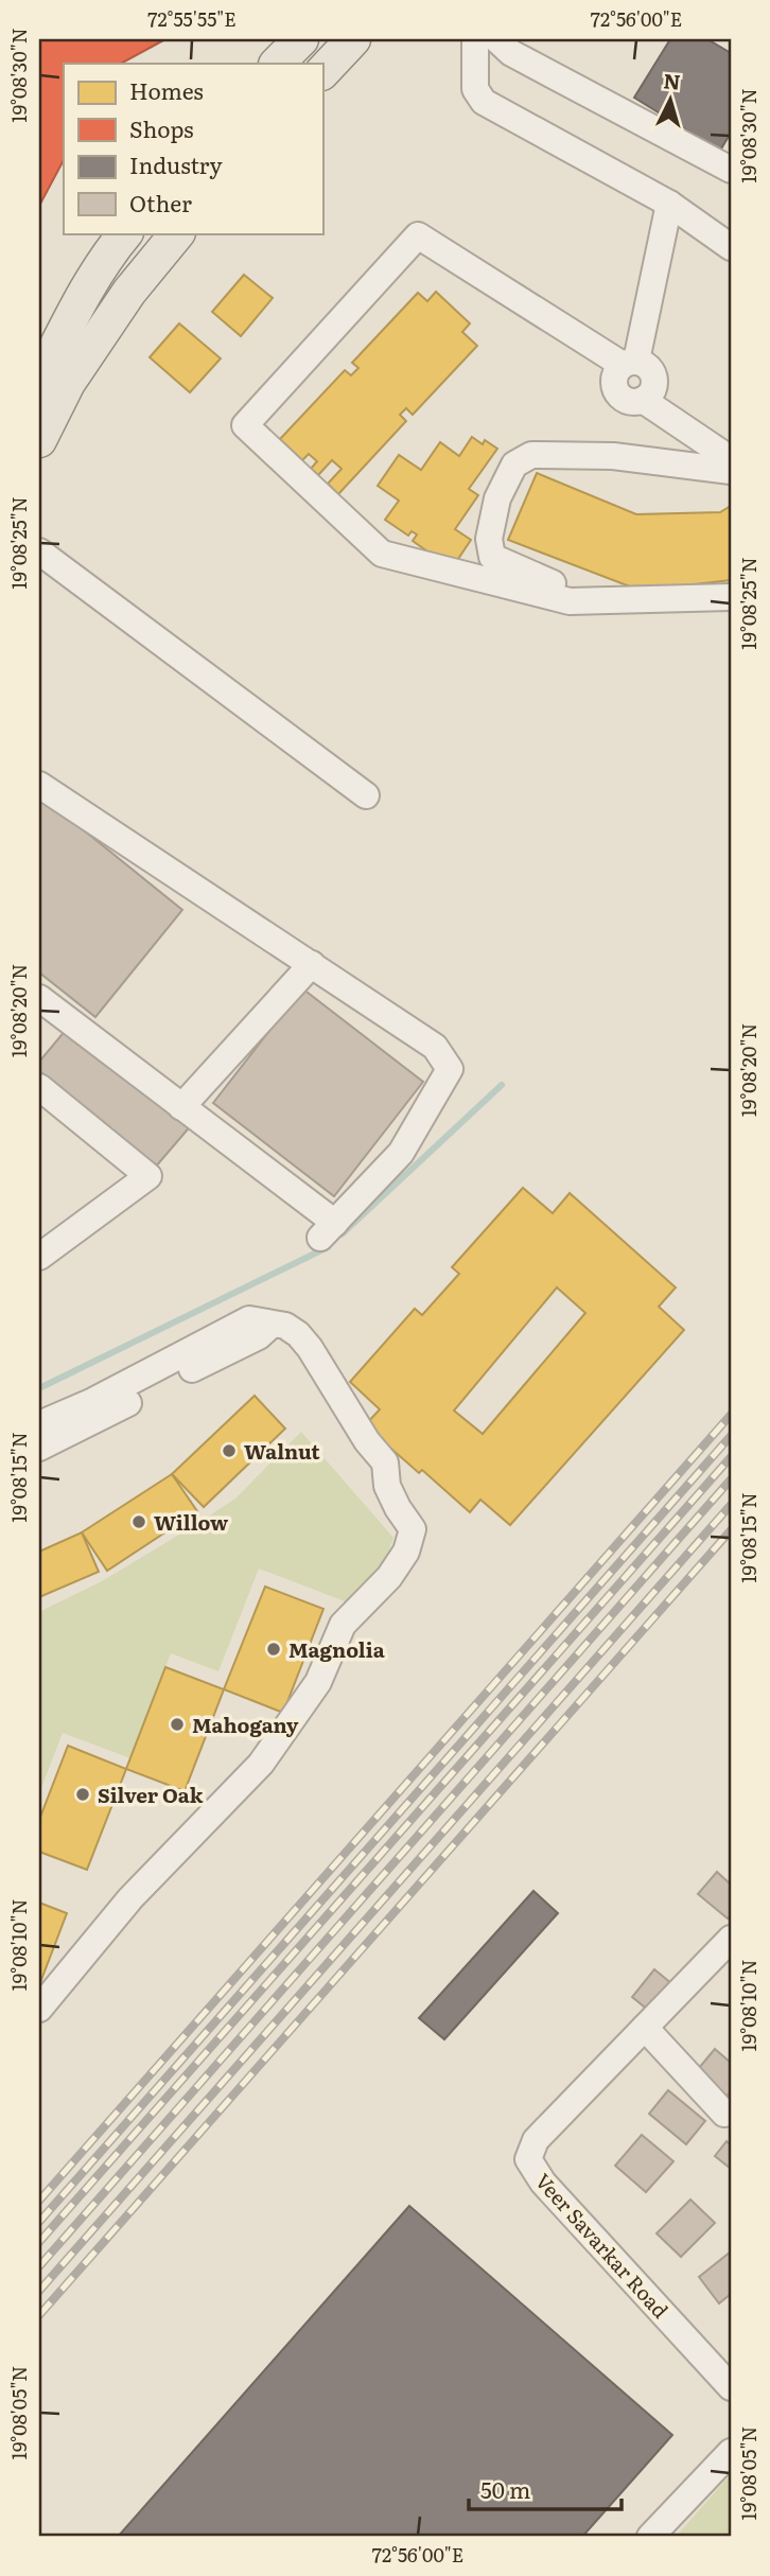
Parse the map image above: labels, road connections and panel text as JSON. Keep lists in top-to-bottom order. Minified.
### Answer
{"streets":{"street":["Veer Savarkar Road"]},"places":["Walnut","Willow","Magnolia","Mahogany","Silver Oak"],"legend":["Homes","Shops","Industry","Other"],"scale_bar":"50 m","north":"top","coordinates":["72°55'55\"E","72°56'00\"E","19°08'30\"N","19°08'25\"N","19°08'20\"N","19°08'15\"N","19°08'10\"N","19°08'05\"N"]}
